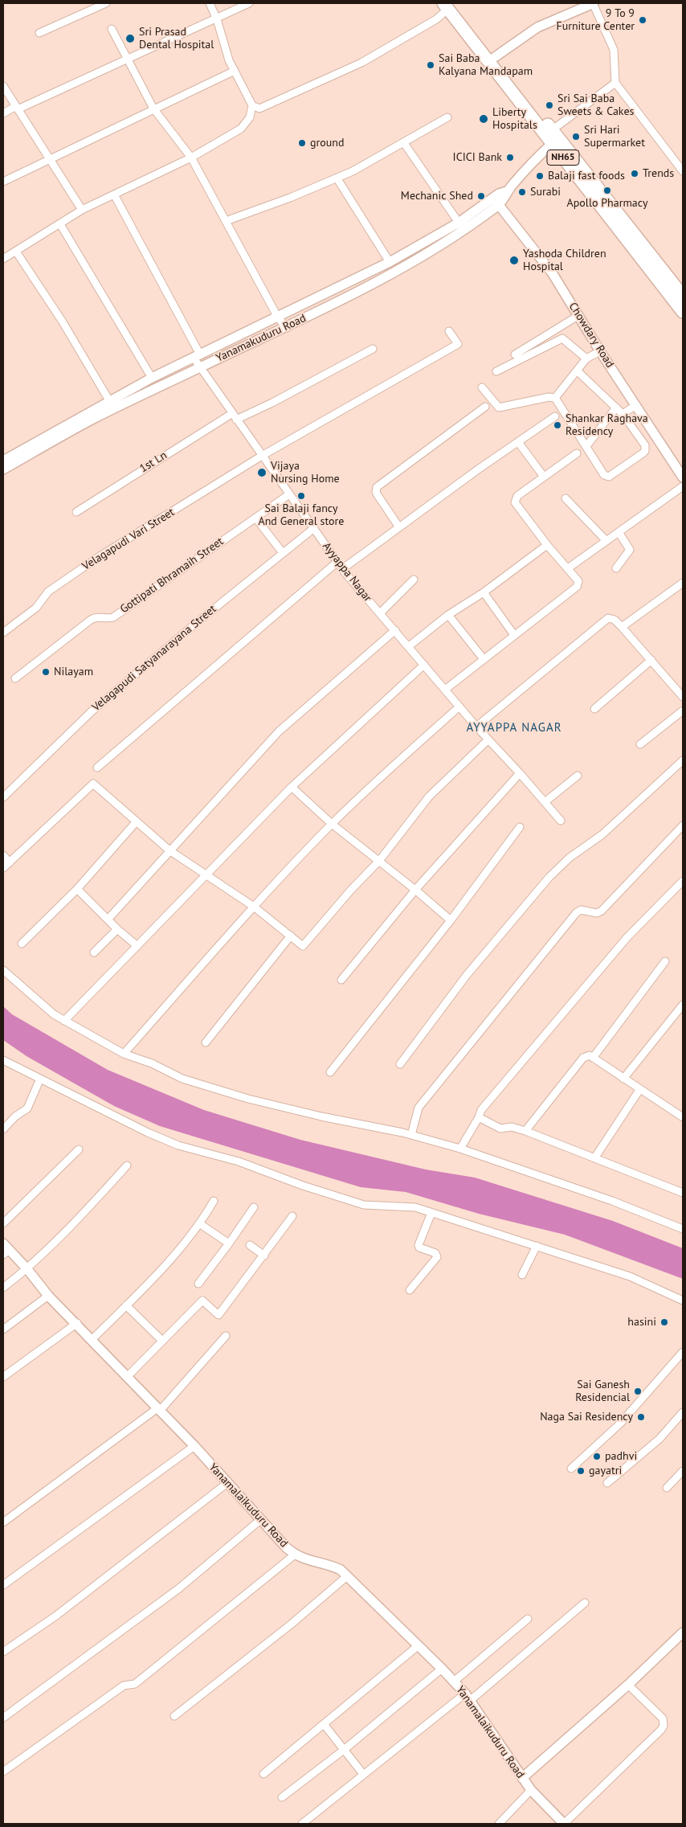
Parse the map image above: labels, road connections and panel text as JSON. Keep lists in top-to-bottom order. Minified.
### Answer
{"streets":{"highway":["NH65"],"street":["Chowdary Road","Yanamakuduru Road","1st Ln","Velagapudi Vari Street","Ayyappa Nagar","Gottipati Bhramaih Street","Velagapudi Satyanarayana Street","Yanamalaikuduru Road"]},"crossings":[["NH65","Yanamakuduru Road"],["Chowdary Road","Yanamakuduru Road"],["Yanamakuduru Road","Ayyappa Nagar"],["1st Ln","Ayyappa Nagar"],["Velagapudi Vari Street","Ayyappa Nagar"],["Ayyappa Nagar","Gottipati Bhramaih Street"],["Ayyappa Nagar","Velagapudi Satyanarayana Street"]],"districts":["AYYAPPA NAGAR"],"places":["9 To 9 Furniture Center","Sri Prasad Dental Hospital","Sai Baba Kalyana Mandapam","Sri Sai Baba Sweets & Cakes","Liberty Hospitals","Sri Hari Supermarket","ground","ICICI Bank","Trends","Balaji fast foods","Apollo Pharmacy","Surabi","Mechanic Shed","Yashoda Children Hospital","Shankar Raghava Residency","Vijaya Nursing Home","Sai Balaji fancy And General store","Nilayam","hasini","Sai Ganesh Residencial","Naga Sai Residency","padhvi","gayatri"]}
